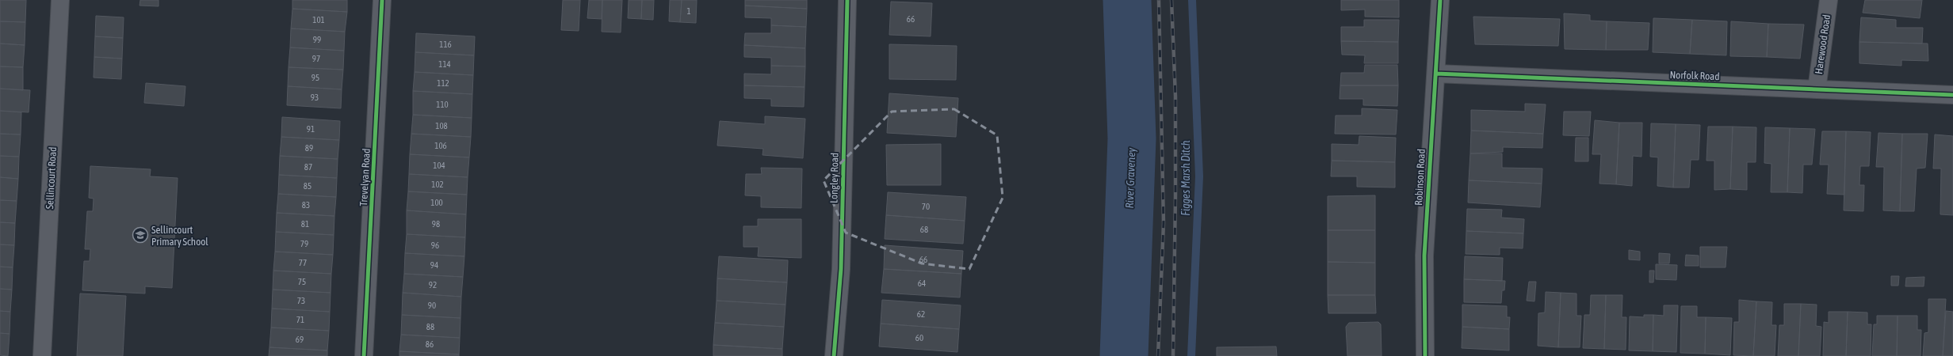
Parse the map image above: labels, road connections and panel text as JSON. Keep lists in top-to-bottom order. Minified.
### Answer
{"streets":{"street":["Harewood Road","Norfolk Road","Trevelyan Road","Robinson Road","Sellincourt Road","Longley Road"]},"crossings":[["Harewood Road","Norfolk Road"],["Norfolk Road","Robinson Road"]],"water":["River Graveney","Figges Marsh Ditch"],"places":{"school or university":["Sellincourt Primary School"]},"house_numbers":["1","66","101","99","116","97","114","95","112","93","110","108","91","106","89","104","87","102","85","100","83","70","81","98","68","79","96","66","77","94","75","64","92","73","90","62","71","88","60","69","86"]}
